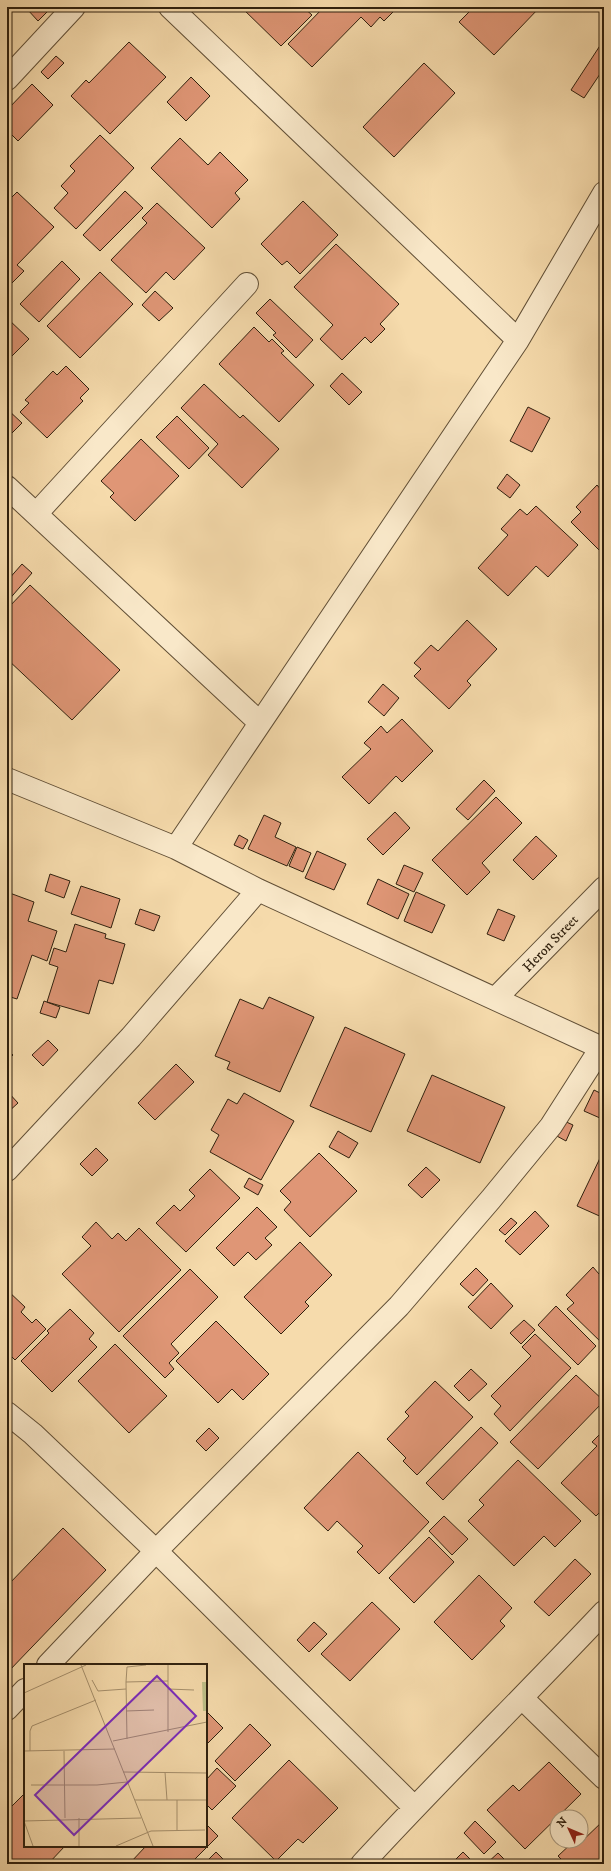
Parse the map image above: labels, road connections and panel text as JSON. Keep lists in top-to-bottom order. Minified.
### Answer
{"streets":{"street":["Heron Street"]},"north":"top left"}
